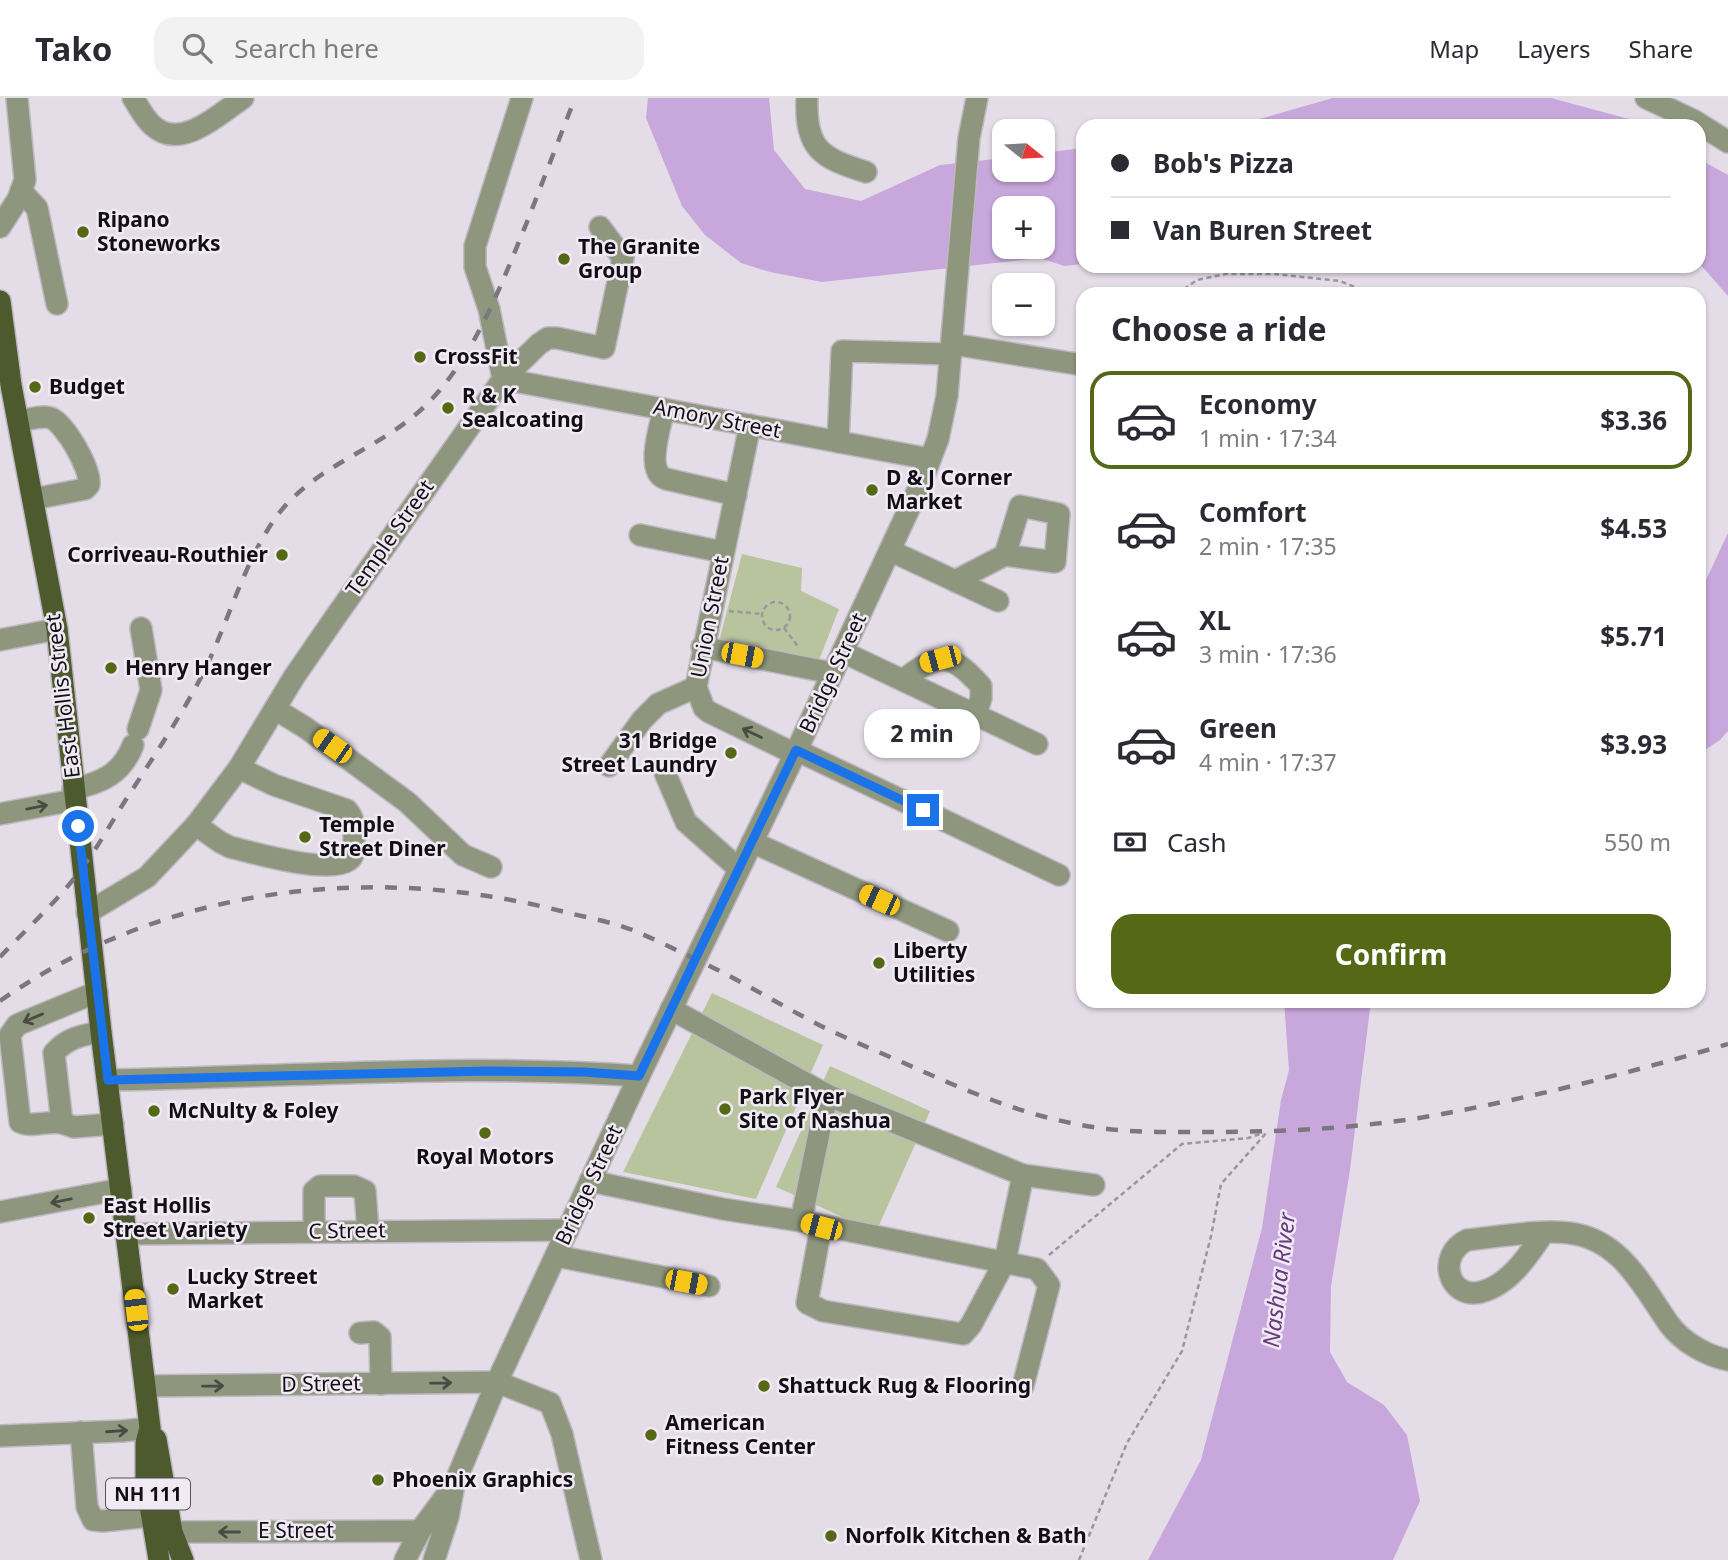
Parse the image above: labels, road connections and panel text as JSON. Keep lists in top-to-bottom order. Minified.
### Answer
{"streets":{"main road":["East Hollis Street","NH 111"],"street":["Amory Street","Temple Street","Union Street","Bridge Street","C Street","D Street","E Street"]},"crossings":[["Amory Street","Temple Street"],["Amory Street","Union Street"],["Amory Street","Bridge Street"],["Temple Street","East Hollis Street"],["Union Street","Bridge Street"],["Bridge Street","C Street"],["Bridge Street","D Street"],["Bridge Street","E Street"],["East Hollis Street","C Street"],["East Hollis Street","D Street"],["East Hollis Street","E Street"]],"one_way":["D Street","E Street"],"water":["Nashua River"],"places":["Ripano Stoneworks","The Granite Group","CrossFit","Budget","R & K Sealcoating","D & J Corner Market","Corriveau-Routhier","Henry Hanger","31 Bridge Street Laundry","Temple Street Diner","Liberty Utilities","Park Flyer Site of Nashua","McNulty & Foley","Royal Motors","East Hollis Street Variety","Lucky Street Market","Shattuck Rug & Flooring","American Fitness Center","Phoenix Graphics","Norfolk Kitchen & Bath"],"north":"right","page":{"header":"Tako","search":"Search here","nav":["Map","Layers","Share"],"map_buttons":["+","−"],"banner":["Bob's Pizza","Van Buren Street"],"heading":"Choose a ride","list":[{"name":"Economy","note":"1 min · 17:34","value":"$3.36"},{"name":"Comfort","note":"2 min · 17:35","value":"$4.53"},{"name":"XL","note":"3 min · 17:36","value":"$5.71"},{"name":"Green","note":"4 min · 17:37","value":"$3.93"}],"bubble":"2 min","pay":["Cash","550 m"],"buttons":"Confirm"}}
